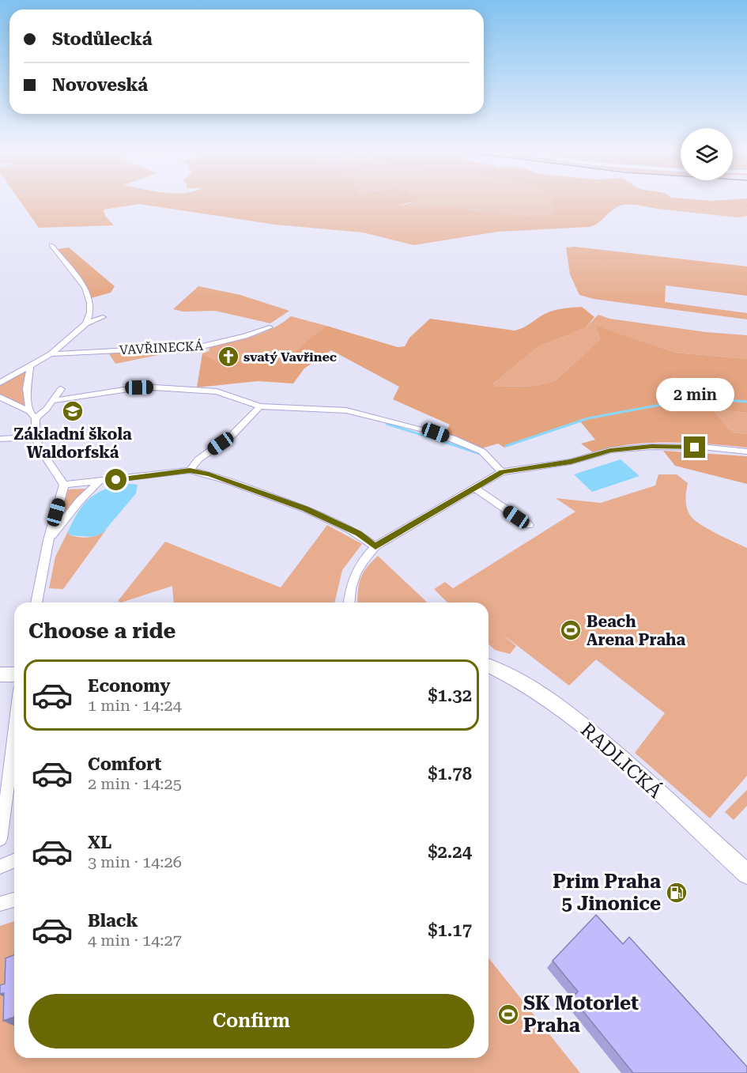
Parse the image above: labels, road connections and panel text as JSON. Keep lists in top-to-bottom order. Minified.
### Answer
{"streets":{"main road":["RADLICKÁ"],"street":["VAVŘINECKÁ"]},"places":{"church":["svatý Vavřinec"],"school or university":["Základní škola Waldorfská"],"sports":["Beach Arena Praha","SK Motorlet Praha"],"fuel station":["Prim Praha 5 Jinonice"]},"page":{"banner":["Stodůlecká","Novoveská"],"bubble":"2 min","heading":"Choose a ride","list":[{"name":"Economy","note":"1 min · 14:24","value":"$1.32"},{"name":"Comfort","note":"2 min · 14:25","value":"$1.78"},{"name":"XL","note":"3 min · 14:26","value":"$2.24"},{"name":"Black","note":"4 min · 14:27","value":"$1.17"}],"buttons":"Confirm"}}
